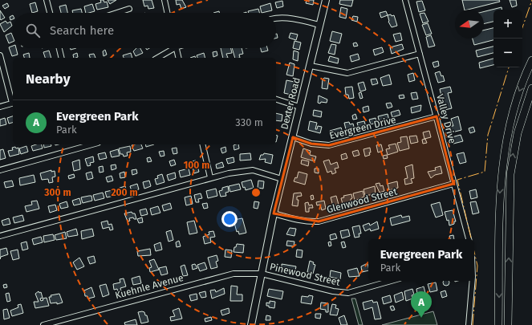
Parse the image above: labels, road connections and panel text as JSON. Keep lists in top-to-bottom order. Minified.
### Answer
{"streets":{"main road":["Dexter Road"],"street":["Valley Drive","Evergreen Drive","Glenwood Street","Pinewood Street","Kuehnle Avenue"]},"crossings":[["Dexter Road","Evergreen Drive"],["Dexter Road","Glenwood Street"],["Dexter Road","Pinewood Street"],["Dexter Road","Kuehnle Avenue"],["Valley Drive","Evergreen Drive"],["Valley Drive","Glenwood Street"],["Pinewood Street","Kuehnle Avenue"]],"north":"left","page":{"map_buttons":["+","−"],"search":"Search here","heading":"Nearby","list":[{"mark":"A","name":"Evergreen Park","note":"Park","value":"330 m"}],"popup":["Evergreen Park","Park"],"pins":"A"},"rings":["100 m","300 m","200 m"]}
